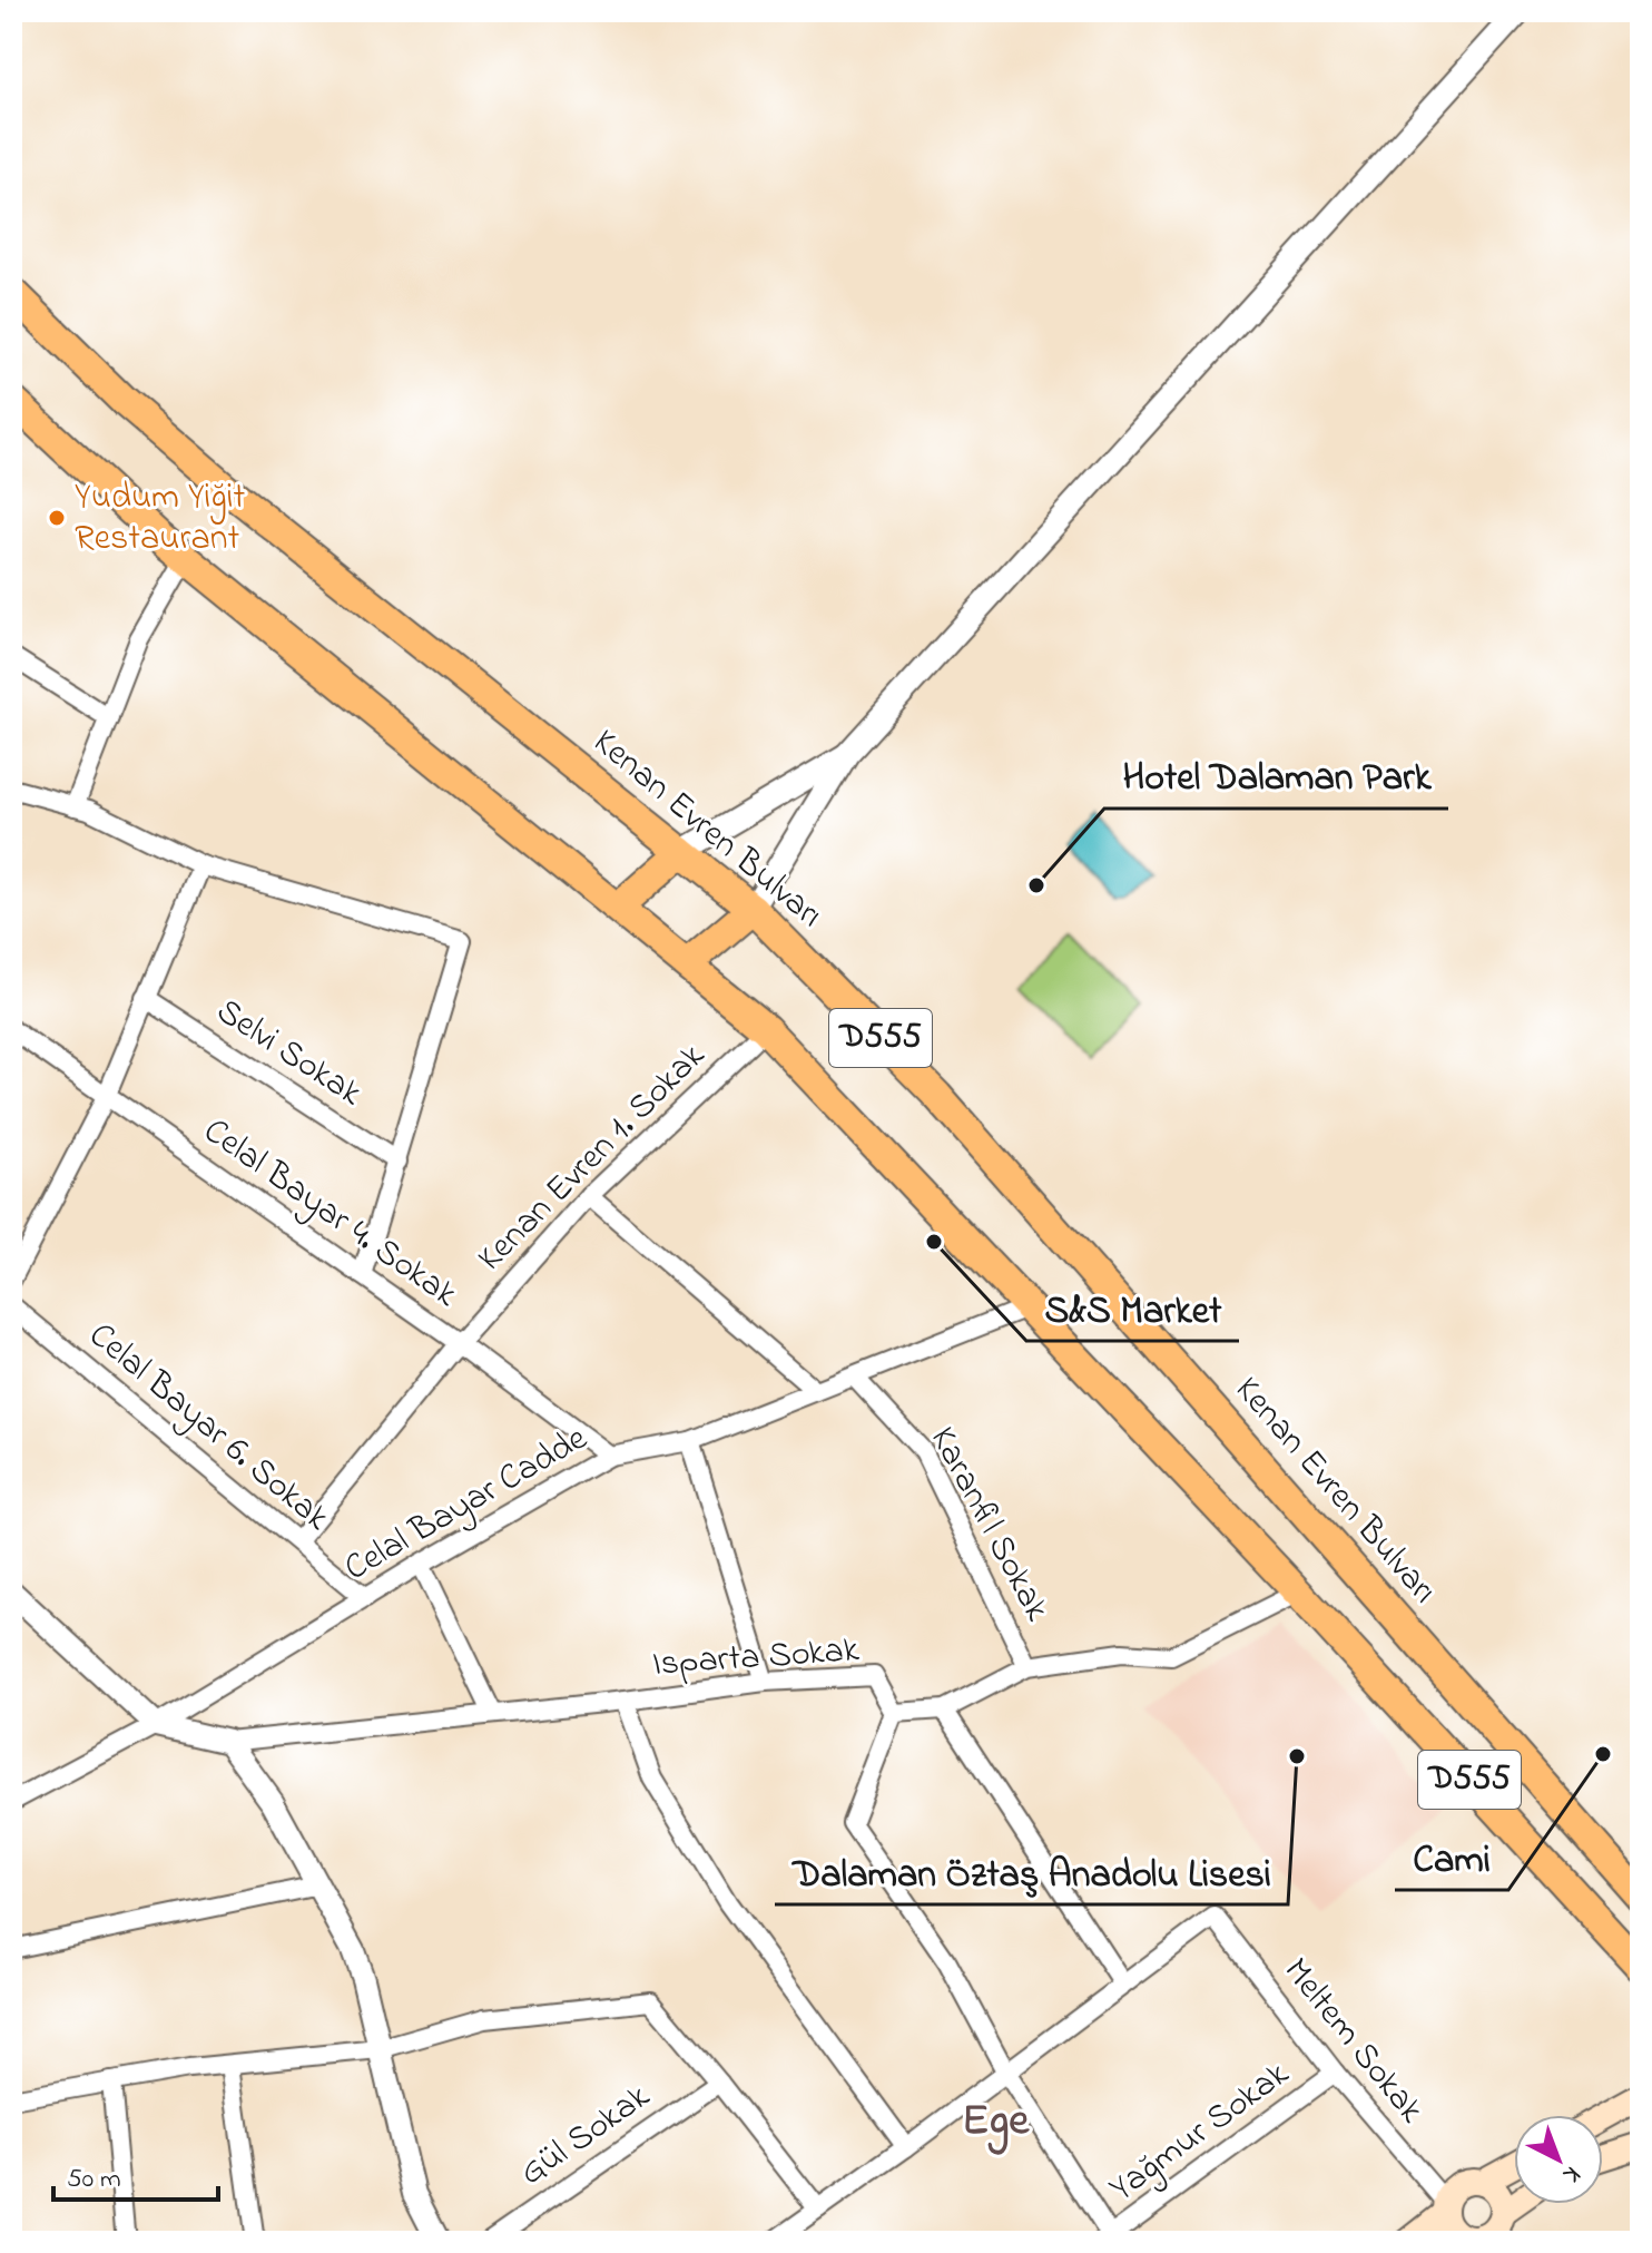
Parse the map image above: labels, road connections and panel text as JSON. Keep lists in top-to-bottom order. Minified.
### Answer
{"streets":{"main road":["Kenan Evren Bulvarı","D555"],"street":["Selvi Sokak","Kenan Evren 1. Sokak","Celal Bayar 4. Sokak","Celal Bayar 6. Sokak","Celal Bayar Cadde","Karanfil Sokak","Isparta Sokak","Meltem Sokak","Yağmur Sokak","Gül Sokak"]},"crossings":[["D555","Kenan Evren 1. Sokak"],["D555","Celal Bayar Cadde"],["D555","Isparta Sokak"],["Kenan Evren 1. Sokak","Celal Bayar 4. Sokak"],["Kenan Evren 1. Sokak","Celal Bayar 6. Sokak"],["Celal Bayar 4. Sokak","Celal Bayar Cadde"],["Celal Bayar 6. Sokak","Celal Bayar Cadde"],["Celal Bayar Cadde","Karanfil Sokak"],["Karanfil Sokak","Isparta Sokak"],["Meltem Sokak","Yağmur Sokak"]],"districts":["Ege"],"places":["Yudum Yiğit Restaurant","Hotel Dalaman Park","S&S Market","Cami","Dalaman Öztaş Anadolu Lisesi"],"scale_bar":"50 m","north":"bottom right"}
